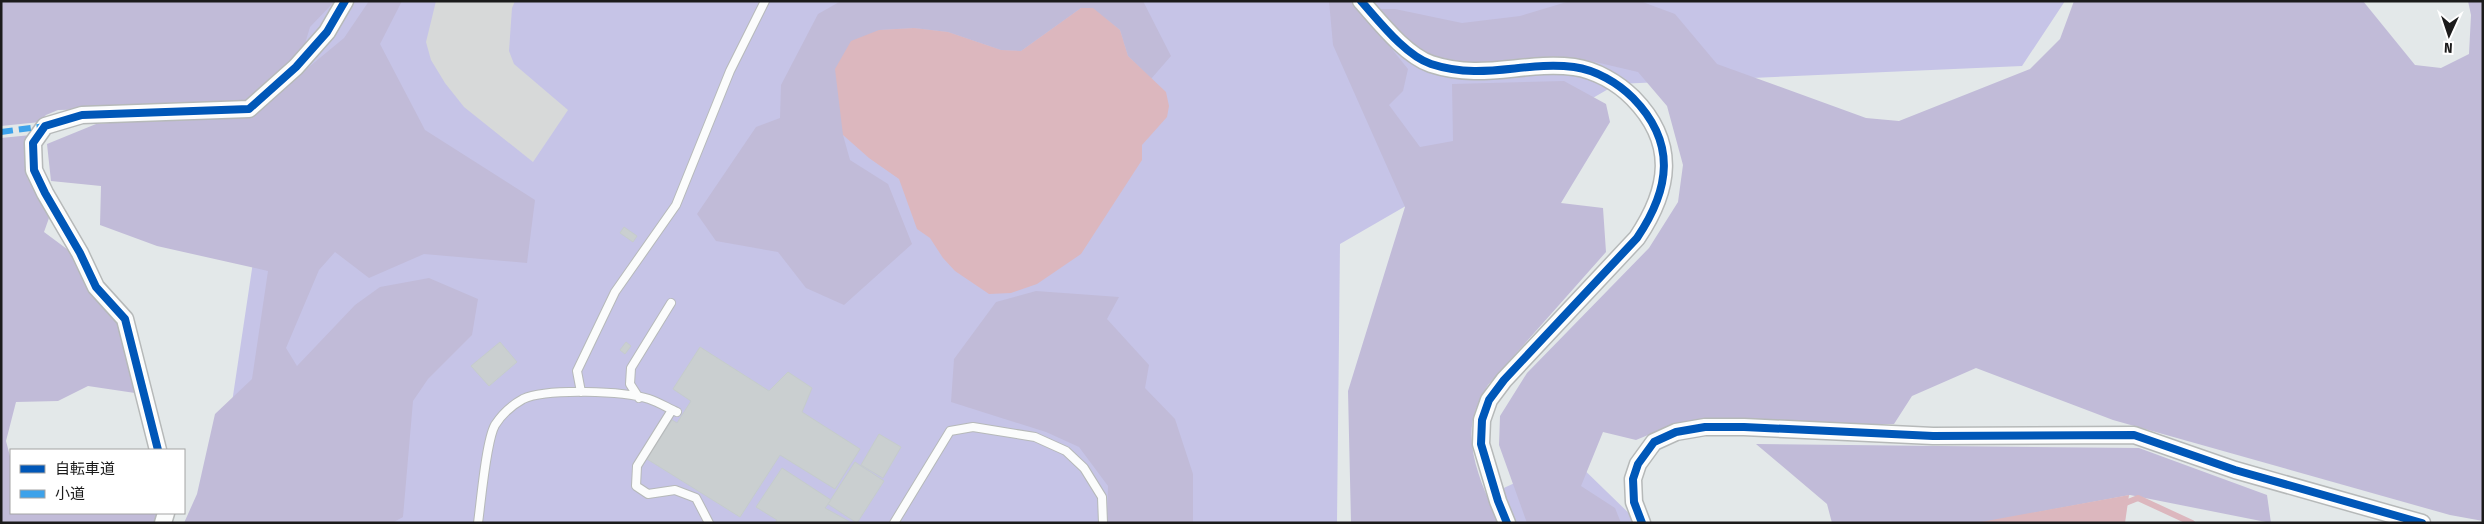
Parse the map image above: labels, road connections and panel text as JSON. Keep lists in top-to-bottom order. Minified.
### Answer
{"legend":["自転車道","小道"],"north":"bottom"}
